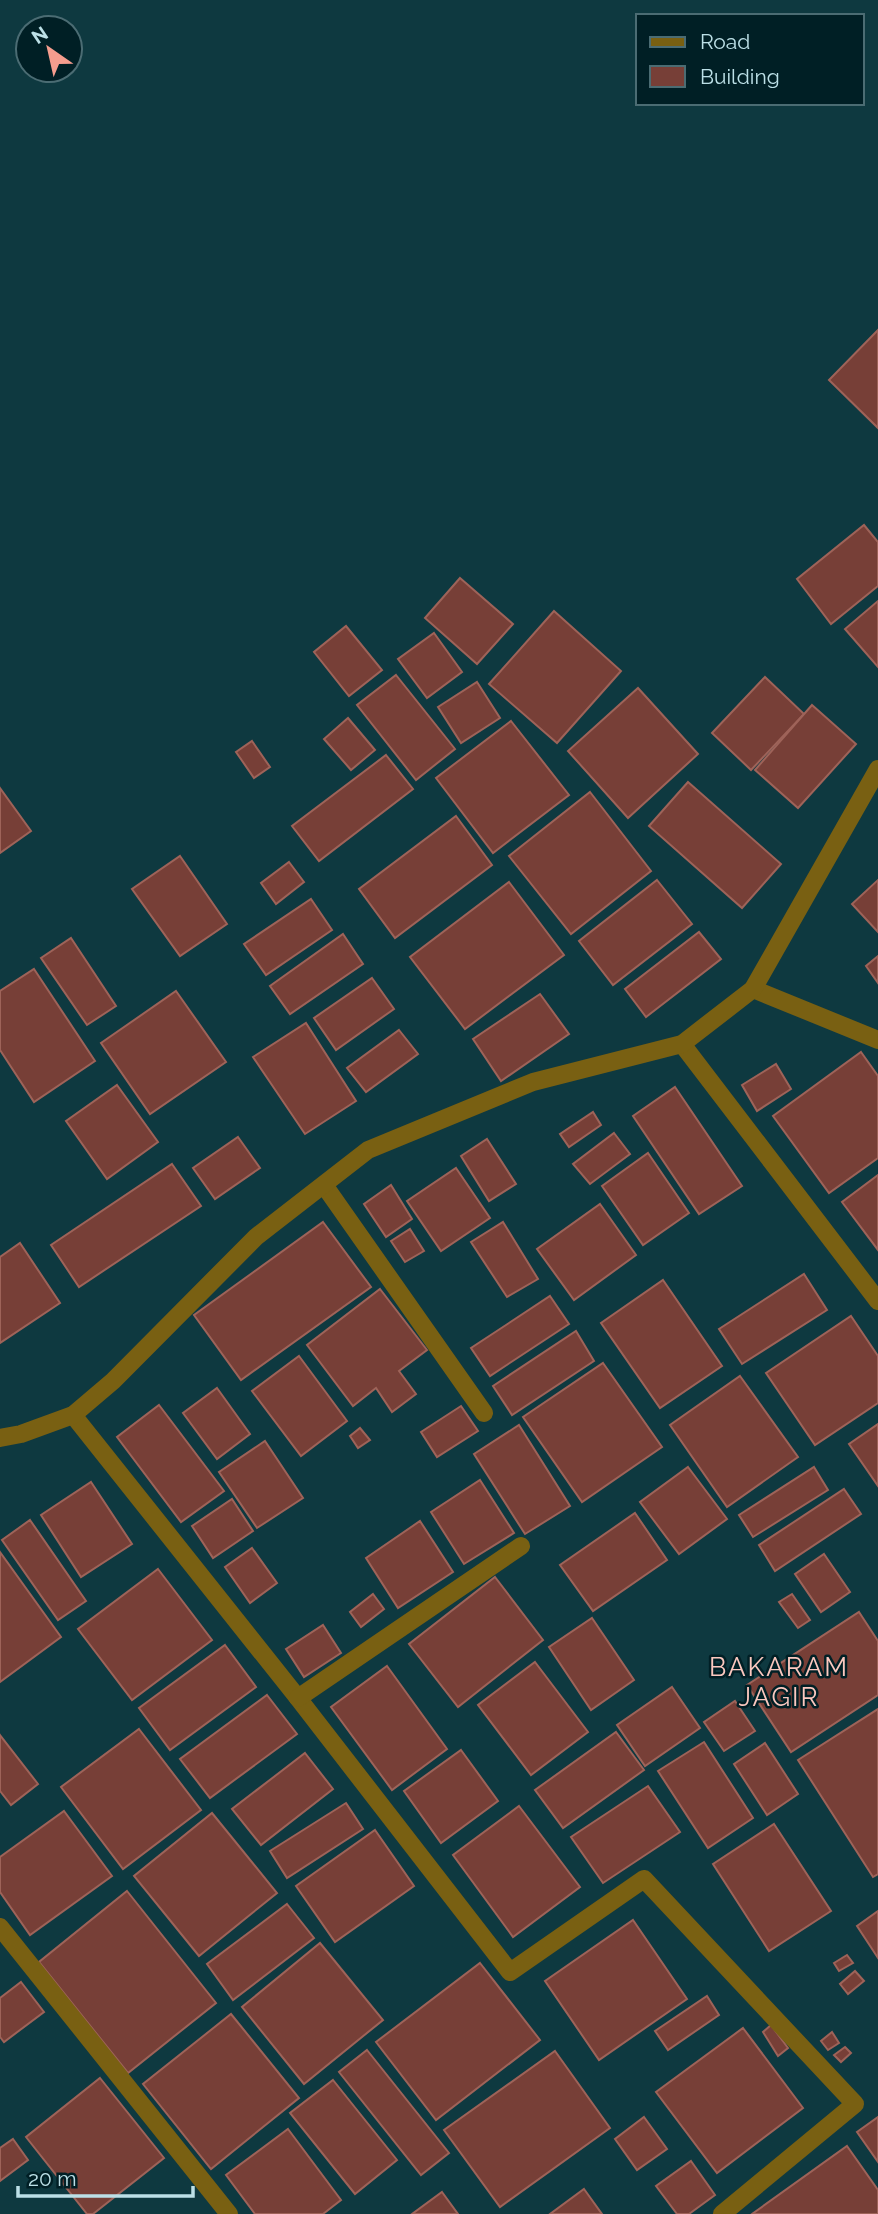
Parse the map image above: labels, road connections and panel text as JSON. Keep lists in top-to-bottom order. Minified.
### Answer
{"districts":["BAKARAM JAGIR"],"legend":["Road","Building"],"scale_bar":"20 m","north":"top left"}
